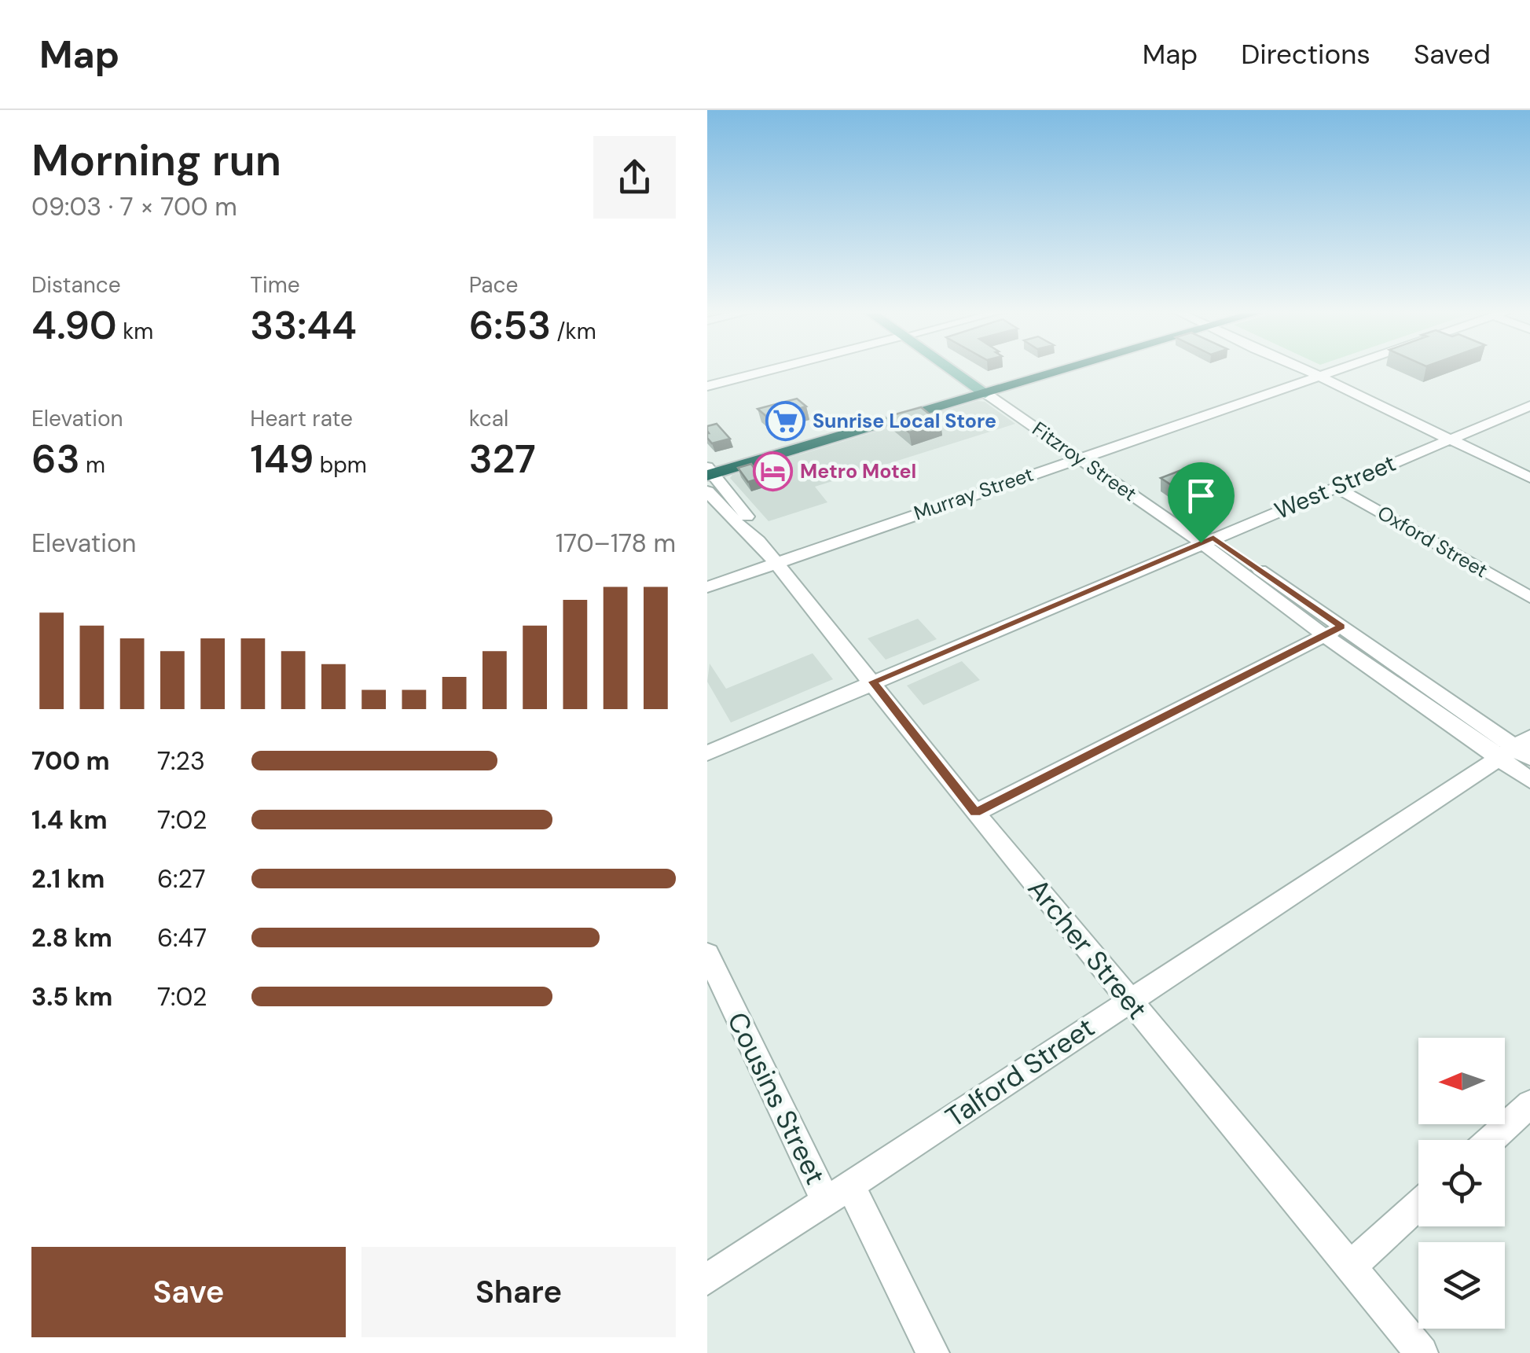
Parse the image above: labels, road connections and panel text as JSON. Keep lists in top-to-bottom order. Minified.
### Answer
{"streets":{"main road":["Fitzroy Street"],"street":["West Street","Murray Street","Oxford Street","Archer Street","Talford Street","Cousins Street"]},"crossings":[["Fitzroy Street","West Street"],["Fitzroy Street","Murray Street"],["Fitzroy Street","Talford Street"],["West Street","Oxford Street"],["West Street","Archer Street"],["Murray Street","Archer Street"],["Archer Street","Talford Street"],["Talford Street","Cousins Street"]],"places":{"supermarket":["Sunrise Local Store"],"hotel":["Metro Motel"]},"north":"left","page":{"header":"Map","nav":["Map","Directions","Saved"],"heading":["Morning run","09:03 · 7 × 700 m"],"stats":[["Distance","4.90 km"],["Time","33:44"],["Pace","6:53 /km"],["Elevation","63 m"],["Heart rate","149 bpm"],["kcal","327"]],"chart":["Elevation","170–178 m"],"list":[{"name":"700 m","note":"7:23"},{"name":"1.4 km","note":"7:02"},{"name":"2.1 km","note":"6:27"},{"name":"2.8 km","note":"6:47"},{"name":"3.5 km","note":"7:02"}],"buttons":["Save","Share"]}}
